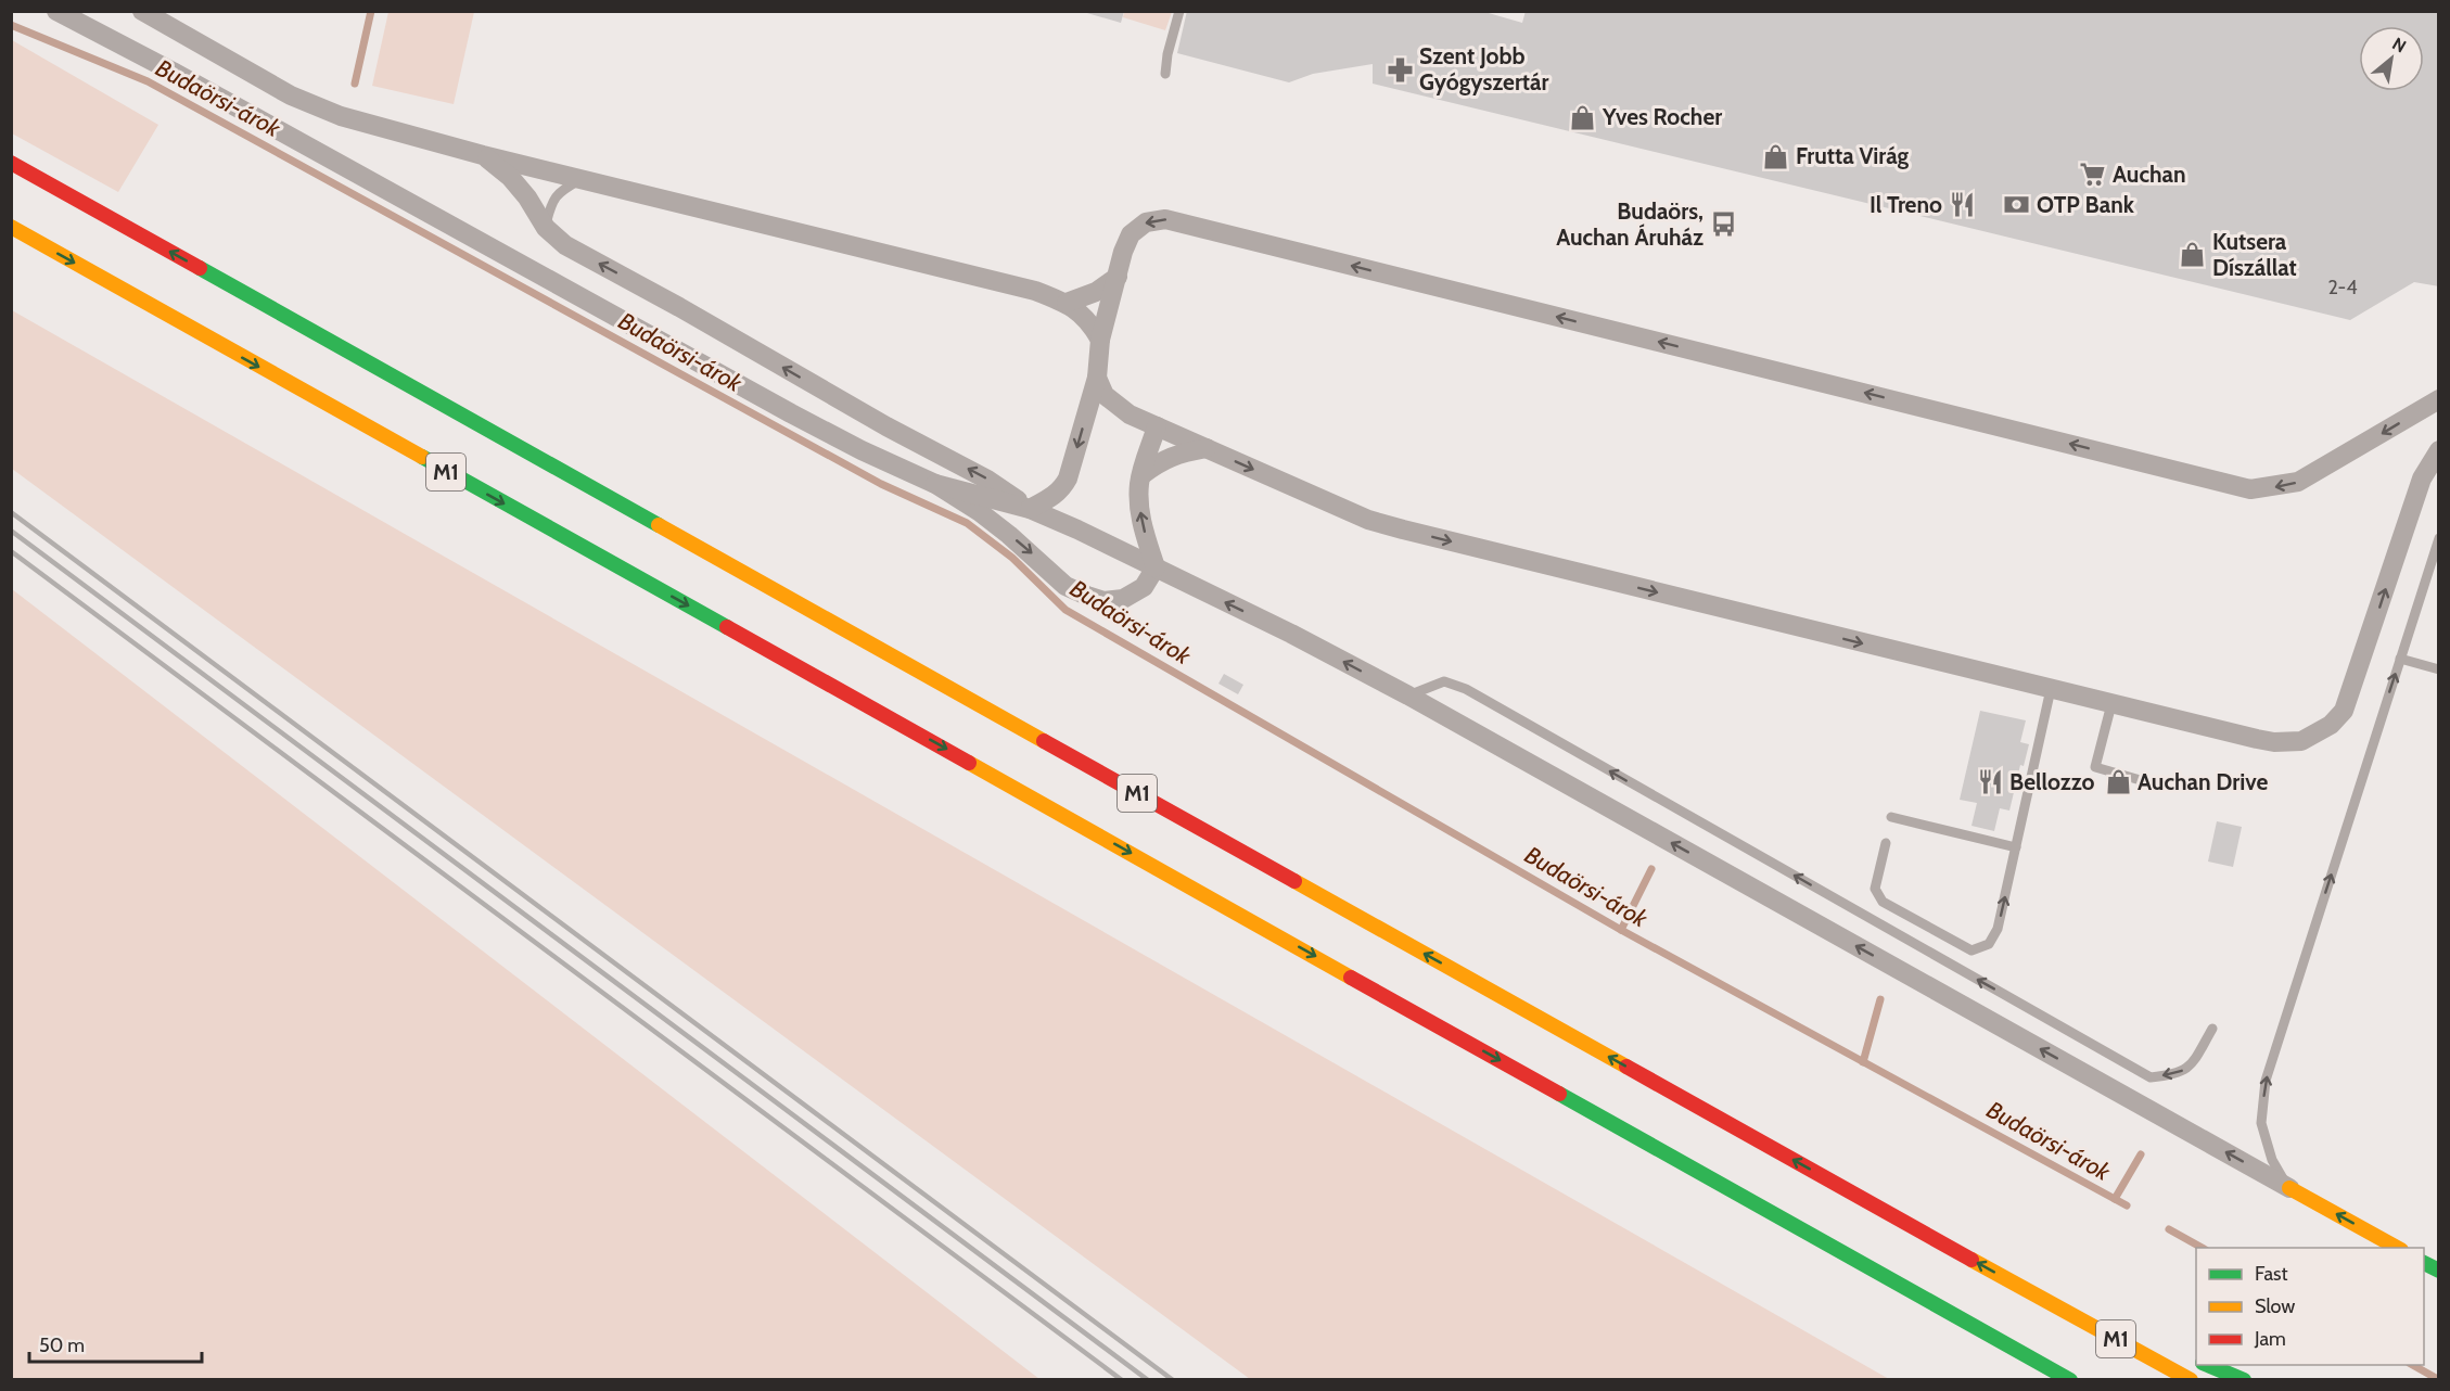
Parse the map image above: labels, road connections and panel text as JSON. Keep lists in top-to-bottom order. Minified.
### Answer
{"streets":{"highway":["M1"]},"water":["Budaörsi-árok"],"places":{"pharmacy":["Szent Jobb Gyógyszertár"],"shop":["Yves Rocher","Frutta Virág","Kutsera Díszállat","Auchan Drive"],"supermarket":["Auchan"],"restaurant":["Il Treno","Bellozzo"],"bank":["OTP Bank"],"bus stop":["Budaörs, Auchan Áruház"]},"house_numbers":["2-4"],"legend":["Fast","Slow","Jam"],"scale_bar":"50 m","north":"top right"}
